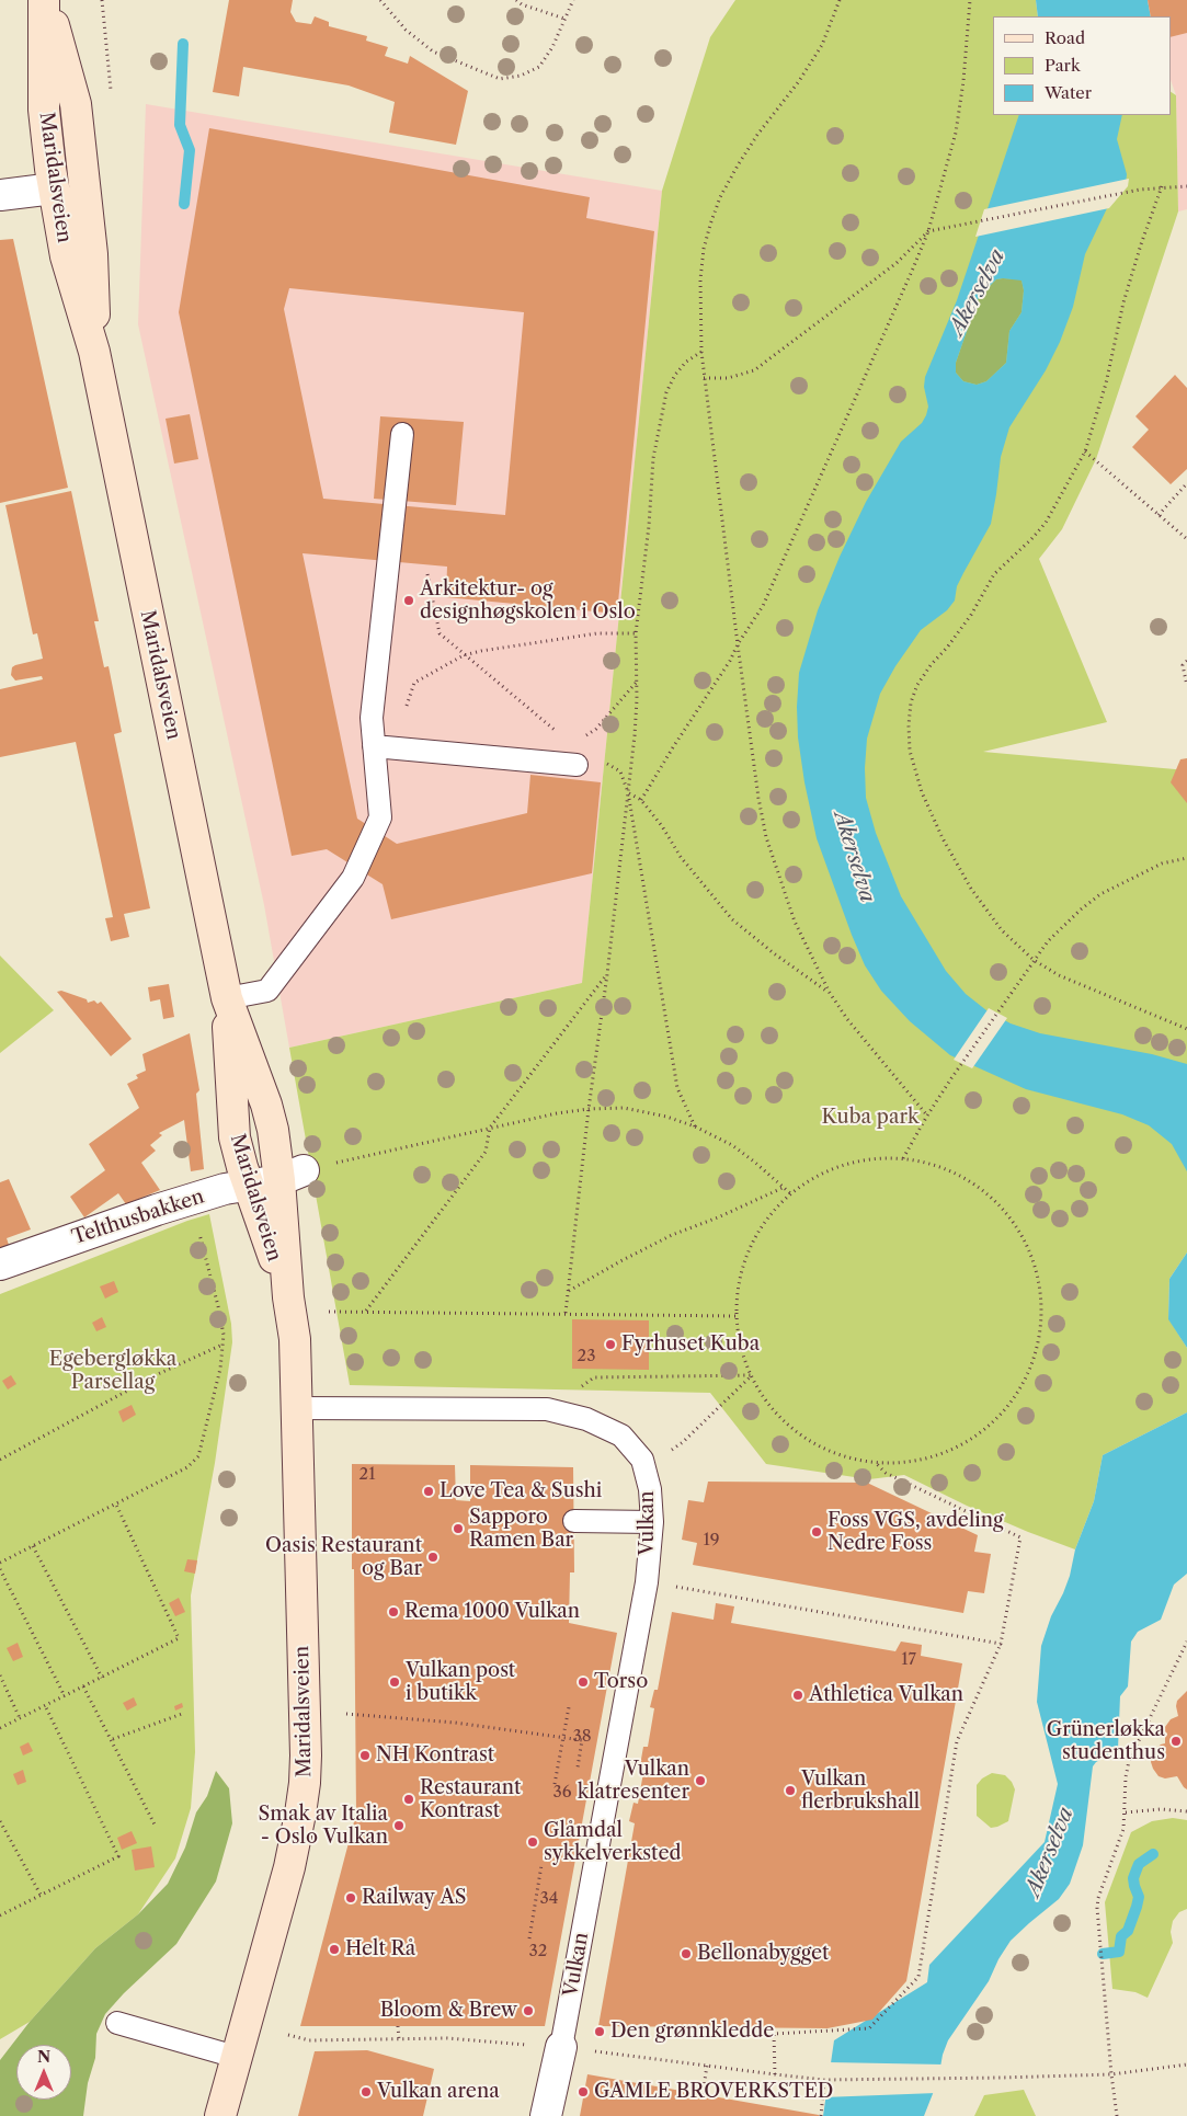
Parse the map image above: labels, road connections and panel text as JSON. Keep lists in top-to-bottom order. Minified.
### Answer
{"streets":{"main road":["Maridalsveien"],"street":["Telthusbakken","Vulkan"]},"crossings":[["Maridalsveien","Telthusbakken"],["Maridalsveien","Vulkan"]],"water":["Akerselva"],"parks":["Kuba park","Egebergløkka Parsellag"],"places":["Arkitektur- og designhøgskolen i Oslo","Fyrhuset Kuba","Love Tea & Sushi","Sapporo Ramen Bar","Foss VGS, avdeling Nedre Foss","Oasis Restaurant og Bar","Rema 1000 Vulkan","Vulkan post i butikk","Torso","Athletica Vulkan","Grünerløkka studenthus","NH Kontrast","Vulkan klatresenter","Vulkan flerbrukshall","Restaurant Kontrast","Smak av Italia - Oslo Vulkan","Glåmdal sykkelverksted","Railway AS","Helt Rå","Bellonabygget","Bloom & Brew","Den grønnkledde","Vulkan arena","GAMLE BROVERKSTED"],"house_numbers":["23","21","19","17","38","36","34","32"],"legend":["Road","Park","Water"],"north":"top"}
